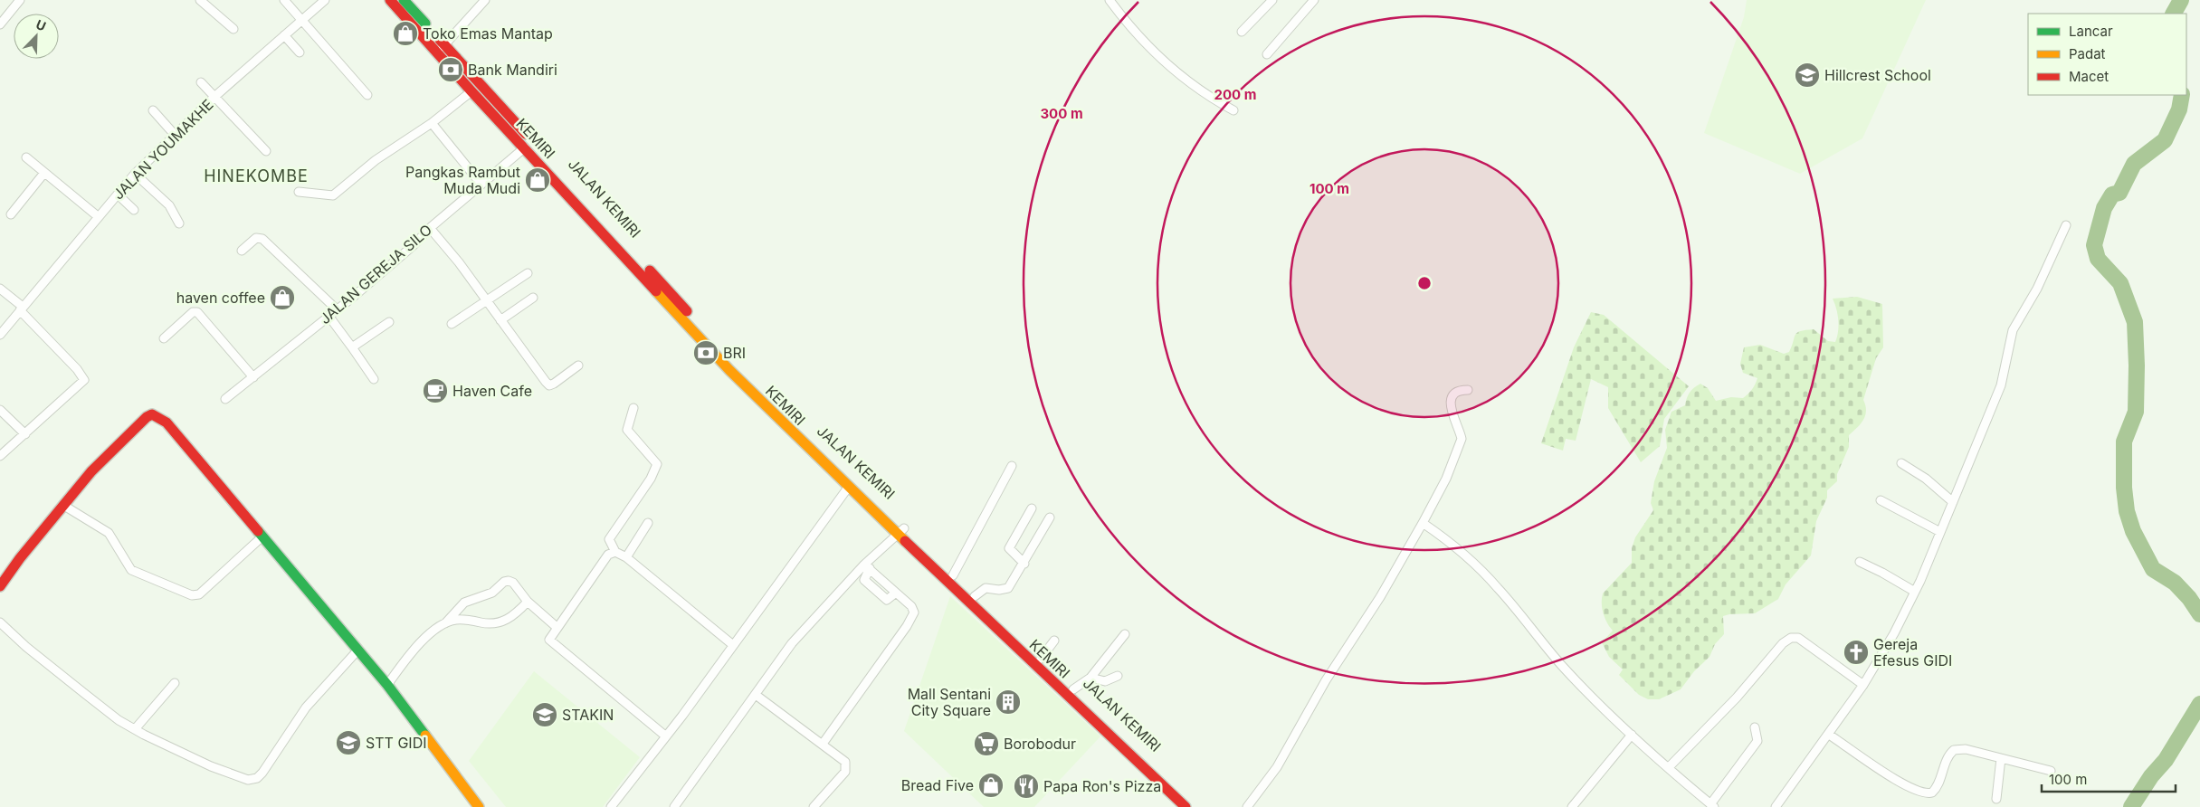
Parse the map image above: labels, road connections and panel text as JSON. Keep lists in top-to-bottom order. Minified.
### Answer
{"streets":{"main road":["KEMIRI","JALAN KEMIRI"],"street":["JALAN YOUMAKHE","JALAN GEREJA SILO"]},"crossings":[["KEMIRI","JALAN KEMIRI"],["KEMIRI","JALAN GEREJA SILO"]],"districts":["HINEKOMBE"],"places":{"shop":["Toko Emas Mantap","Pangkas Rambut Muda Mudi","haven coffee","Bread Five"],"bank":["Bank Mandiri","BRI"],"school or university":["Hillcrest School","STAKIN","STT GIDI"],"cafe":["Haven Cafe"],"church":["Gereja Efesus GIDI"],"building":["Mall Sentani City Square"],"supermarket":["Borobodur"],"restaurant":["Papa Ron's Pizza"]},"legend":["Lancar","Padat","Macet"],"scale_bar":"100 m","north":"top right","rings":["200 m","300 m","100 m"]}
